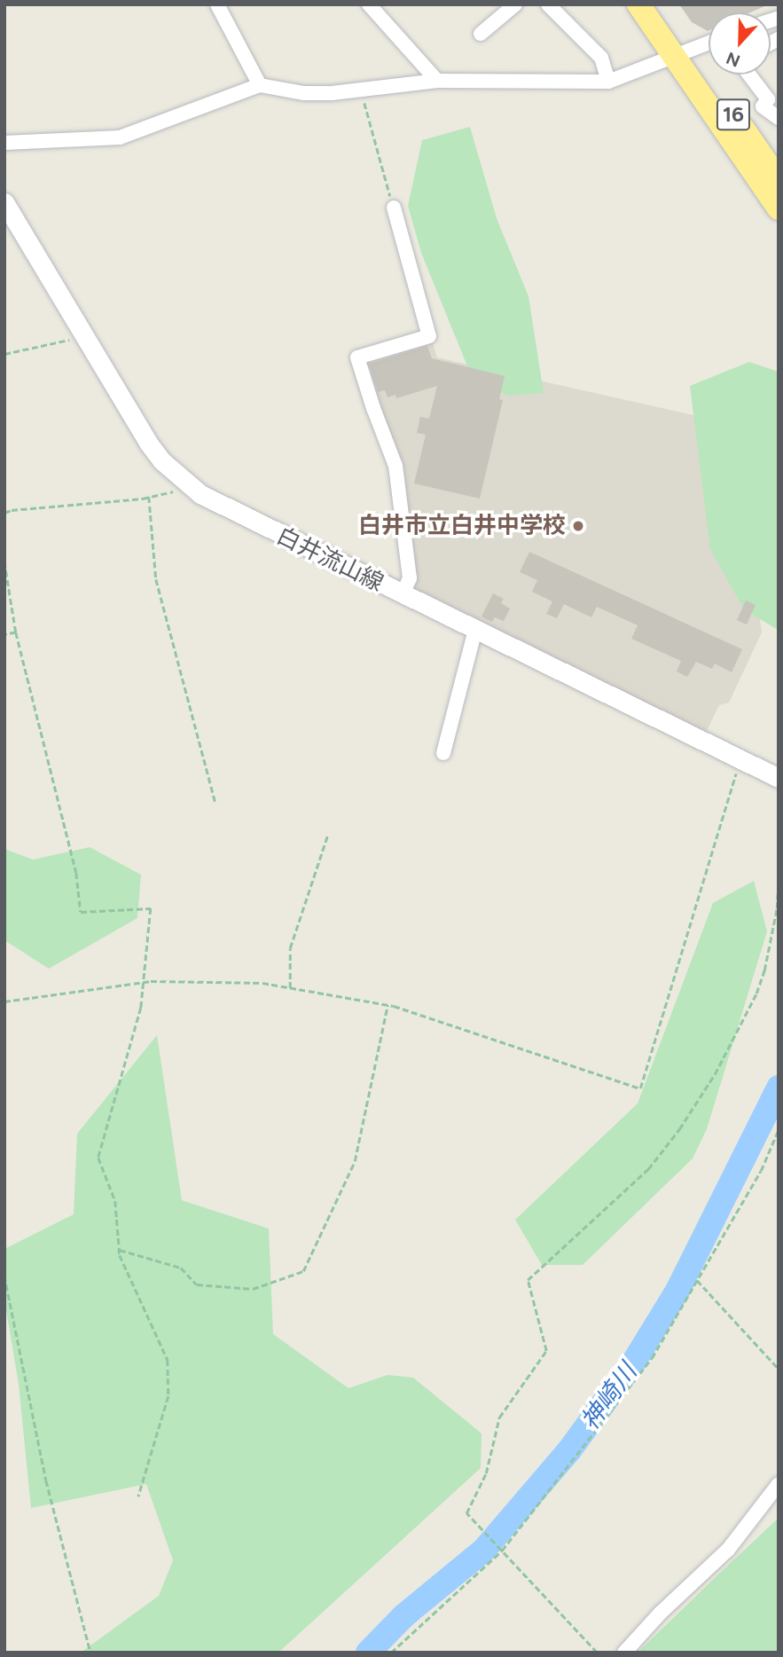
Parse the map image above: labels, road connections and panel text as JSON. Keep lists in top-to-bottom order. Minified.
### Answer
{"streets":{"highway":["16"],"main road":["白井流山線"]},"water":["神崎川"],"places":["白井市立白井中学校"],"north":"bottom"}
